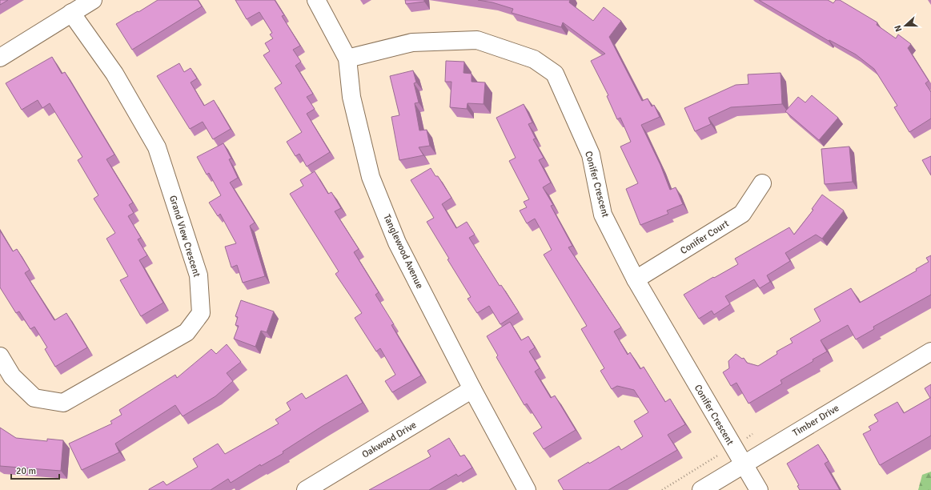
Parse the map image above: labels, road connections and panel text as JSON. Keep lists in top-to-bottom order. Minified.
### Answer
{"streets":{"street":["Conifer Crescent","Grand View Crescent","Conifer Court","Tanglewood Avenue","Timber Drive","Oakwood Drive"]},"crossings":[["Conifer Crescent","Conifer Court"],["Conifer Crescent","Tanglewood Avenue"],["Conifer Crescent","Timber Drive"],["Tanglewood Avenue","Oakwood Drive"]],"scale_bar":"20 m","north":"left"}
